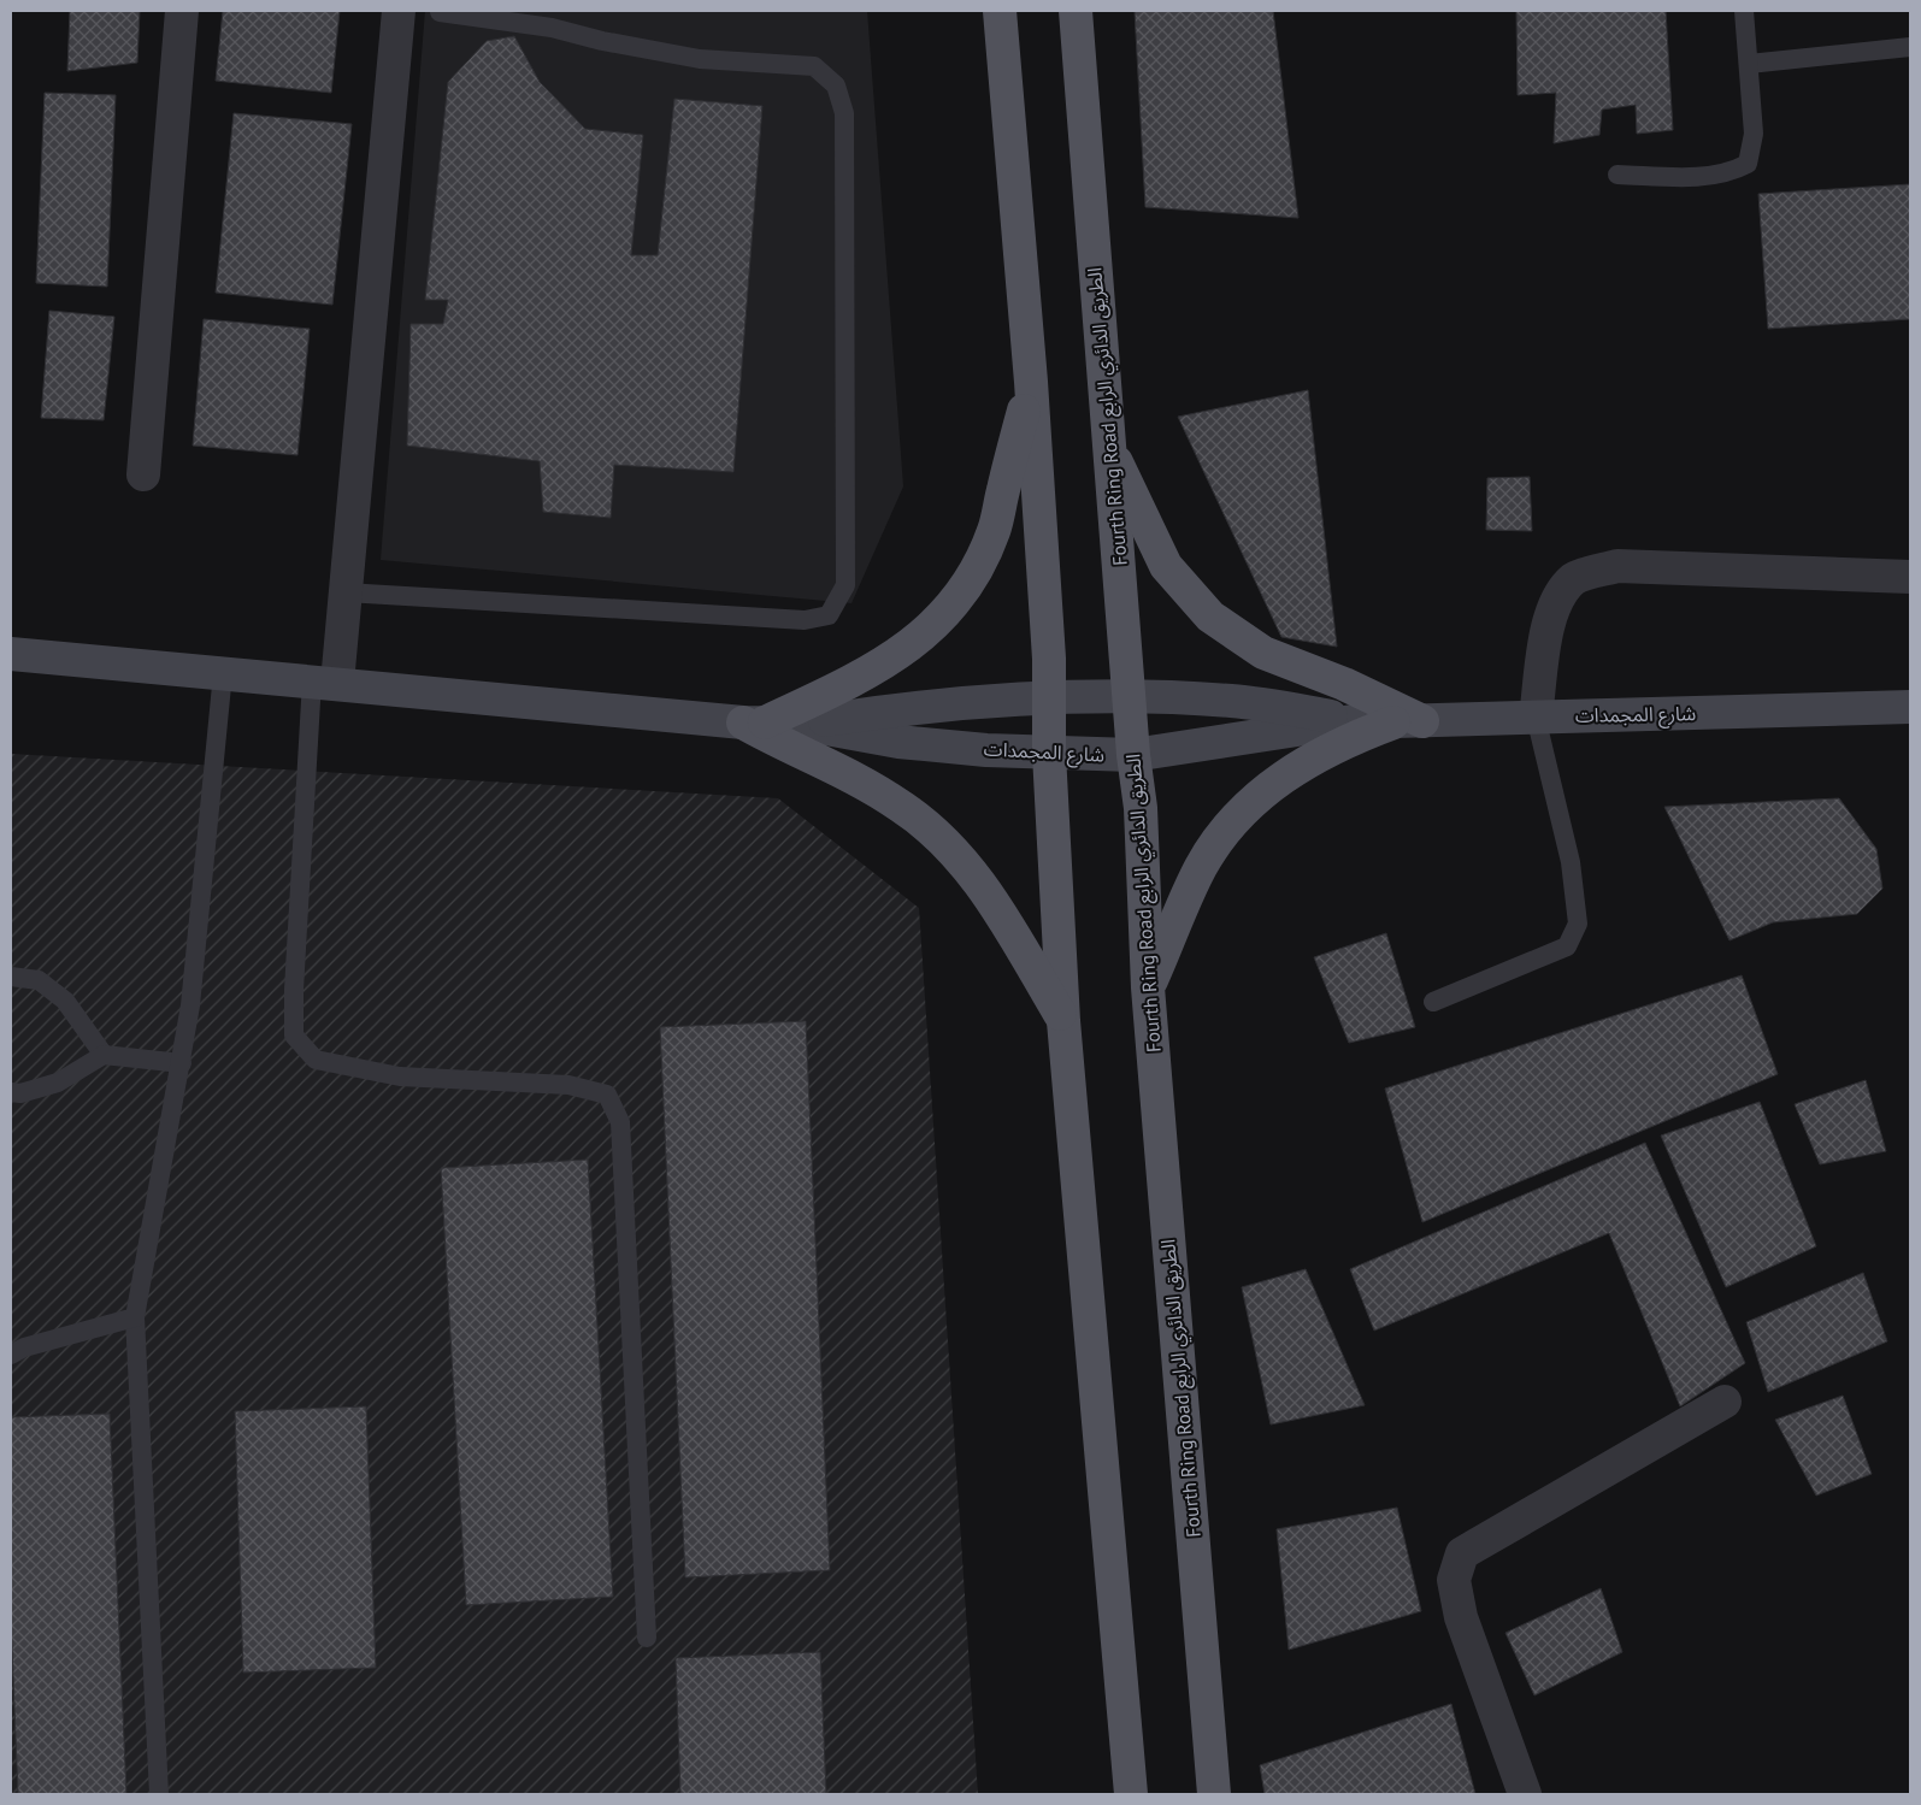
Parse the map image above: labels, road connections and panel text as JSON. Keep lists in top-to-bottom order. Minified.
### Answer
{"streets":{"main road":["Fourth Ring Road الطريق الدائري الرابع","شارع المجمدات"]},"crossings":[["Fourth Ring Road الطريق الدائري الرابع","شارع المجمدات"]]}
